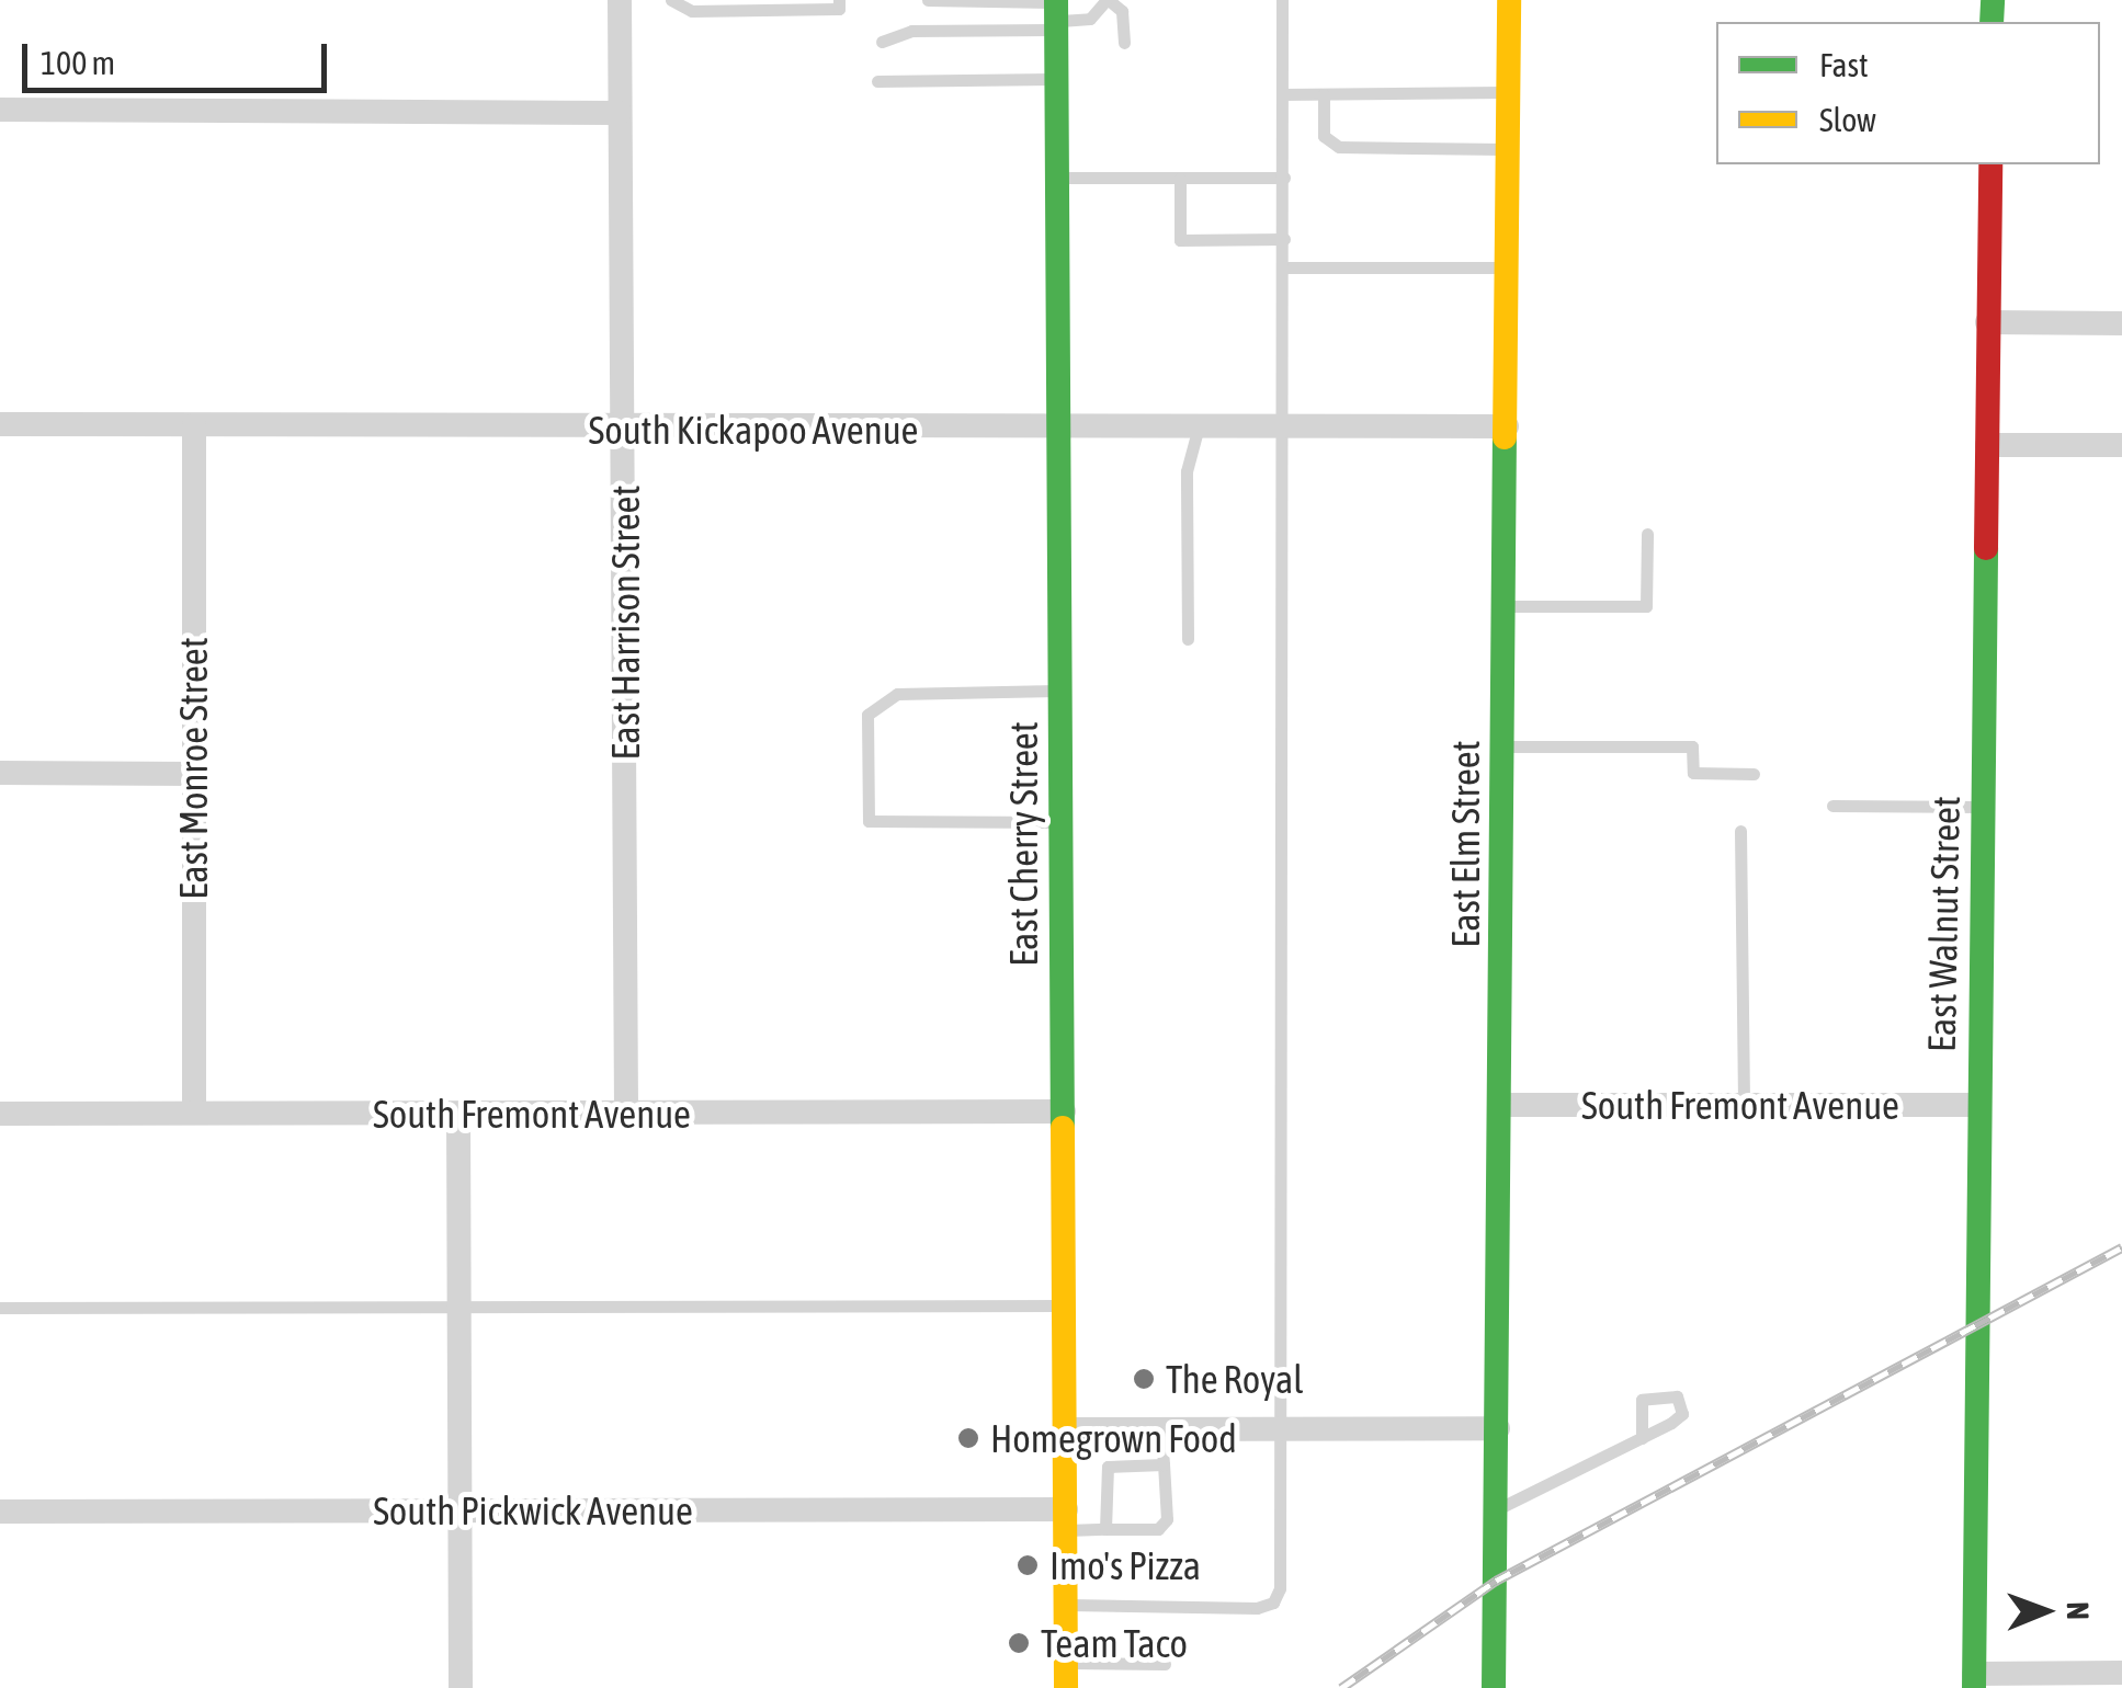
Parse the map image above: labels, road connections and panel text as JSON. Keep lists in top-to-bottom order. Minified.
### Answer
{"streets":{"street":["South Kickapoo Avenue","East Harrison Street","East Monroe Street","East Cherry Street","East Elm Street","East Walnut Street","South Fremont Avenue","South Pickwick Avenue"]},"crossings":[["South Kickapoo Avenue","East Harrison Street"],["South Kickapoo Avenue","East Monroe Street"],["South Kickapoo Avenue","East Cherry Street"],["South Kickapoo Avenue","East Elm Street"],["East Harrison Street","South Fremont Avenue"],["East Monroe Street","South Fremont Avenue"],["East Cherry Street","South Fremont Avenue"],["East Cherry Street","South Pickwick Avenue"],["East Elm Street","South Fremont Avenue"],["East Walnut Street","South Fremont Avenue"]],"places":["The Royal","Homegrown Food","Imo's Pizza","Team Taco"],"legend":["Fast","Slow"],"scale_bar":"100 m","north":"right"}
